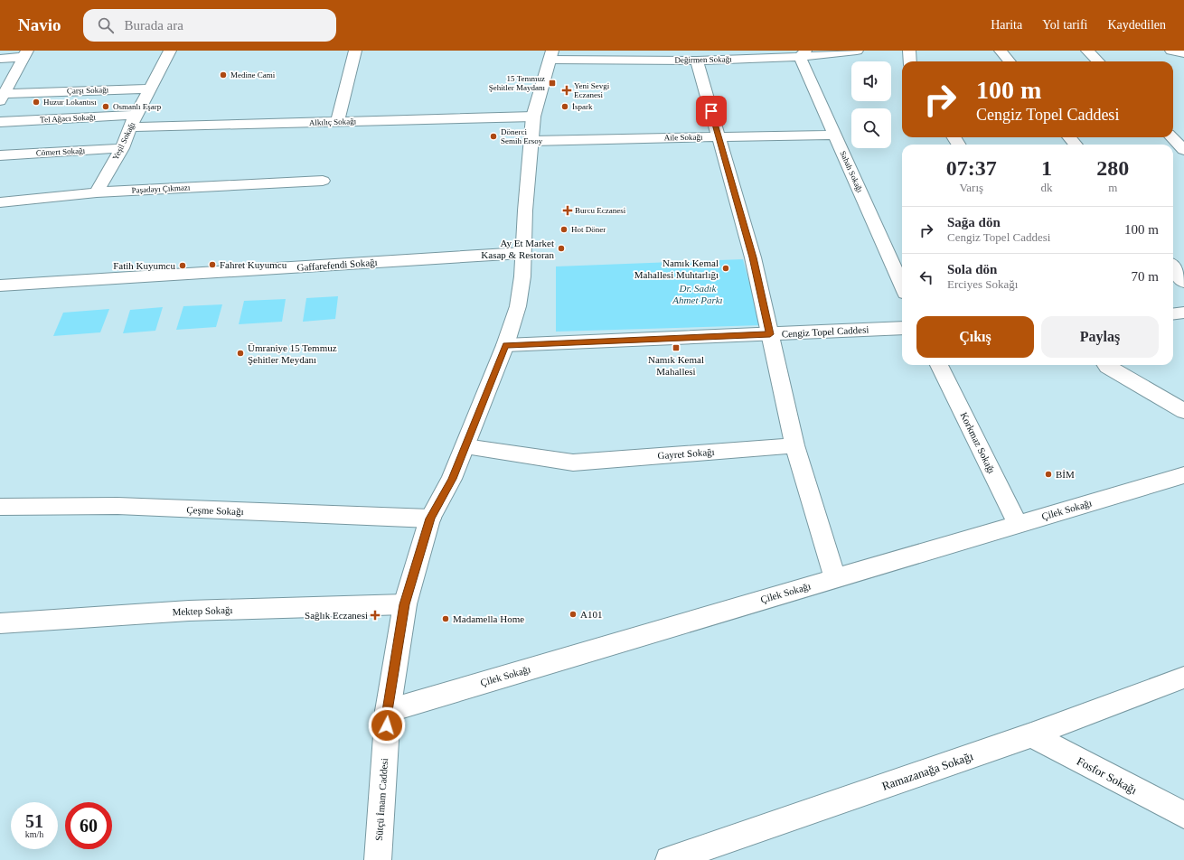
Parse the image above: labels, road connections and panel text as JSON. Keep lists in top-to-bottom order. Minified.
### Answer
{"streets":{"street":["Değirmen Sokağı","Çarşı Sokağı","Tel Ağacı Sokağı","Alkılıç Sokağı","Aile Sokağı","Yeşil Sokağı","Cömert Sokağı","Sabah Sokağı","Paşadayı Çıkmazı","Gaffarefendi Sokağı","Cengiz Topel Caddesi","Korkmaz Sokağı","Gayret Sokağı","Çilek Sokağı","Çeşme Sokağı","Mektep Sokağı","Ramazanağa Sokağı","Fosfor Sokağı","Sütçü İmam Caddesi"]},"crossings":[["Değirmen Sokağı","Sabah Sokağı"],["Değirmen Sokağı","Sütçü İmam Caddesi"],["Çarşı Sokağı","Yeşil Sokağı"],["Tel Ağacı Sokağı","Alkılıç Sokağı"],["Tel Ağacı Sokağı","Yeşil Sokağı"],["Alkılıç Sokağı","Yeşil Sokağı"],["Alkılıç Sokağı","Sütçü İmam Caddesi"],["Aile Sokağı","Sabah Sokağı"],["Aile Sokağı","Sütçü İmam Caddesi"],["Yeşil Sokağı","Cömert Sokağı"],["Yeşil Sokağı","Paşadayı Çıkmazı"],["Gaffarefendi Sokağı","Sütçü İmam Caddesi"],["Cengiz Topel Caddesi","Sütçü İmam Caddesi"],["Korkmaz Sokağı","Çilek Sokağı"],["Gayret Sokağı","Sütçü İmam Caddesi"],["Çilek Sokağı","Sütçü İmam Caddesi"],["Çeşme Sokağı","Sütçü İmam Caddesi"],["Mektep Sokağı","Sütçü İmam Caddesi"],["Ramazanağa Sokağı","Fosfor Sokağı"]],"parks":["Dr. Sadık Ahmet Parkı"],"places":{"other":["Medine Cami","Huzur Lokantısı","Osmanlı Eşarp","İspark","Dönerci Semih Ersoy","Hot Döner","Ay Et Market Kasap & Restoran","Fahret Kuyumcu","Fatih Kuyumcu","Namık Kemal Mahallesi Muhtarlığı","Ümraniye 15 Temmuz Şehitler Meydanı","BİM","A101","Madamella Home"],"transit":["15 Temmuz Şehitler Maydanı","Namık Kemal Mahallesi"],"health":["Yeni Sevgi Eczanesi","Burcu Eczanesi","Sağlık Eczanesi"]},"page":{"header":"Navio","search":"Burada ara","nav":["Harita","Yol tarifi","Kaydedilen"],"turn":["100 m","Cengiz Topel Caddesi"],"eta":["07:37","Varış","1","dk","280","m"],"list":[{"name":"Sağa dön","note":"Cengiz Topel Caddesi","value":"100 m"},{"name":"Sola dön","note":"Erciyes Sokağı","value":"70 m"}],"buttons":["Çıkış","Paylaş"],"speed":"51 km/h","limit":"60"}}
